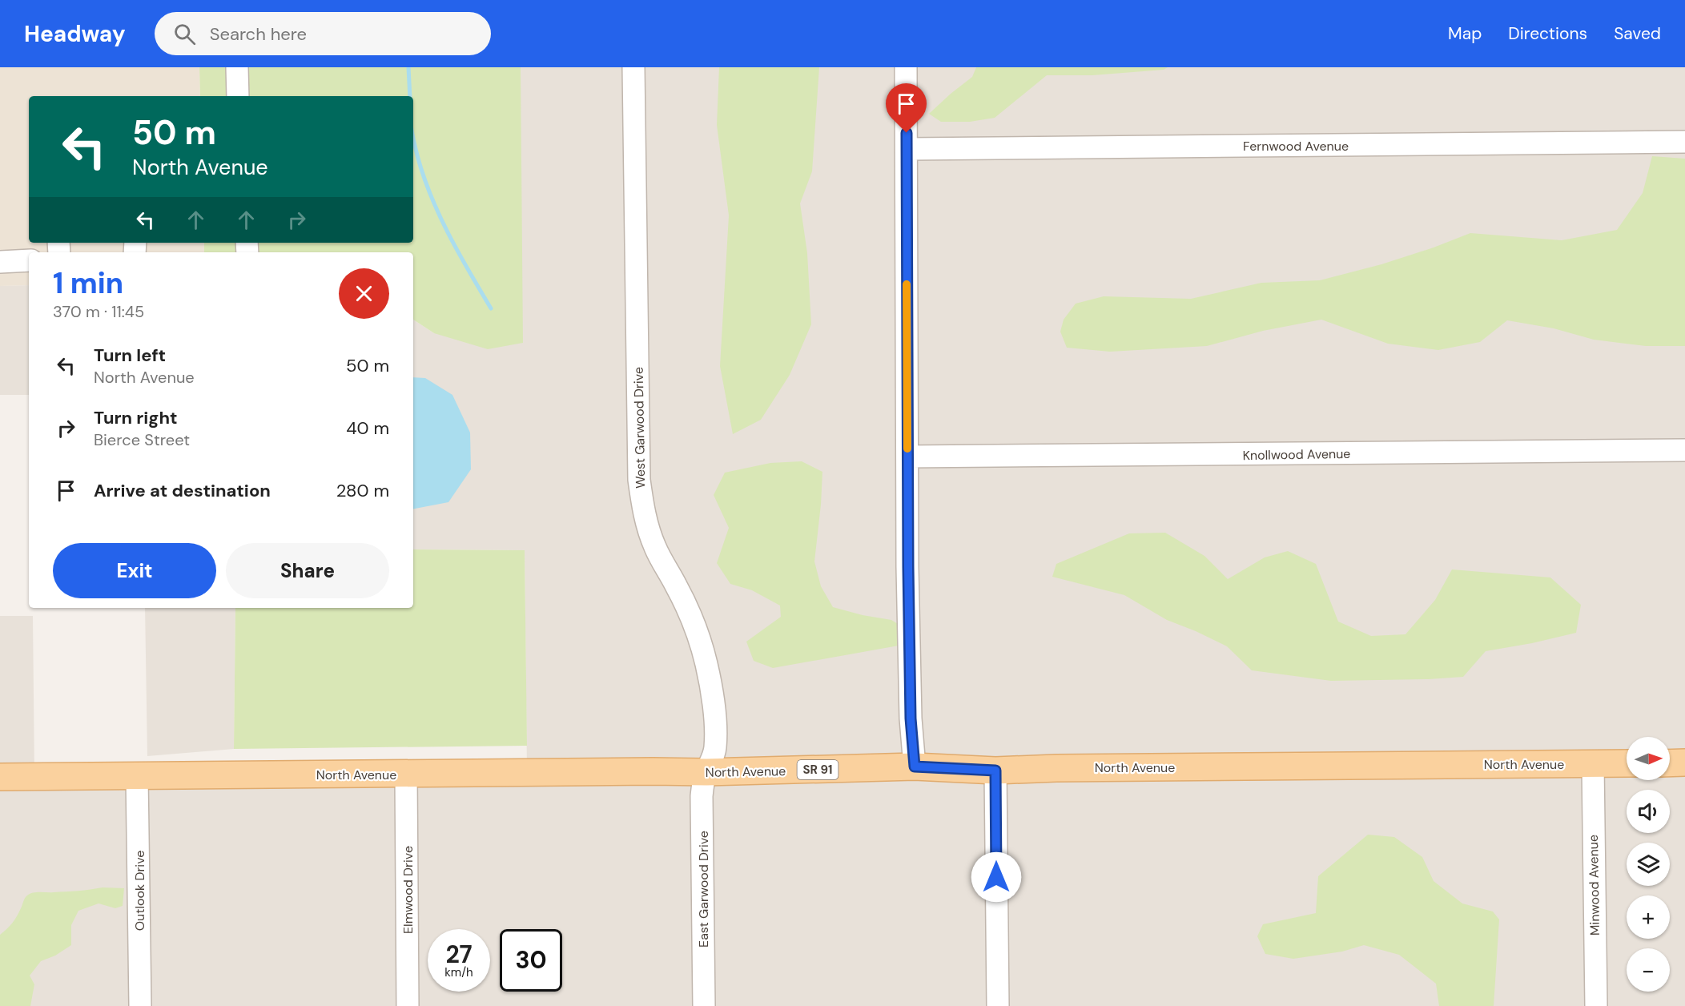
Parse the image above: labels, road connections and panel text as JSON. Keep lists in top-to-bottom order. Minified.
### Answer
{"streets":{"main road":["North Avenue","SR 91"],"street":["Fernwood Avenue","West Garwood Drive","Knollwood Avenue","Minwood Avenue","East Garwood Drive","Elmwood Drive","Outlook Drive"]},"crossings":[["West Garwood Drive","North Avenue"],["West Garwood Drive","East Garwood Drive"],["North Avenue","Minwood Avenue"],["North Avenue","East Garwood Drive"],["North Avenue","Elmwood Drive"],["North Avenue","Outlook Drive"]],"north":"right","page":{"header":"Headway","search":"Search here","nav":["Map","Directions","Saved"],"turn":["50 m","North Avenue"],"heading":["1 min","370 m · 11:45"],"list":[{"name":"Turn left","note":"North Avenue","value":"50 m"},{"name":"Turn right","note":"Bierce Street","value":"40 m"},{"name":"Arrive at destination","value":"280 m"}],"buttons":["Exit","Share"],"map_buttons":["+","−"],"speed":"27 km/h","limit":"30"}}
